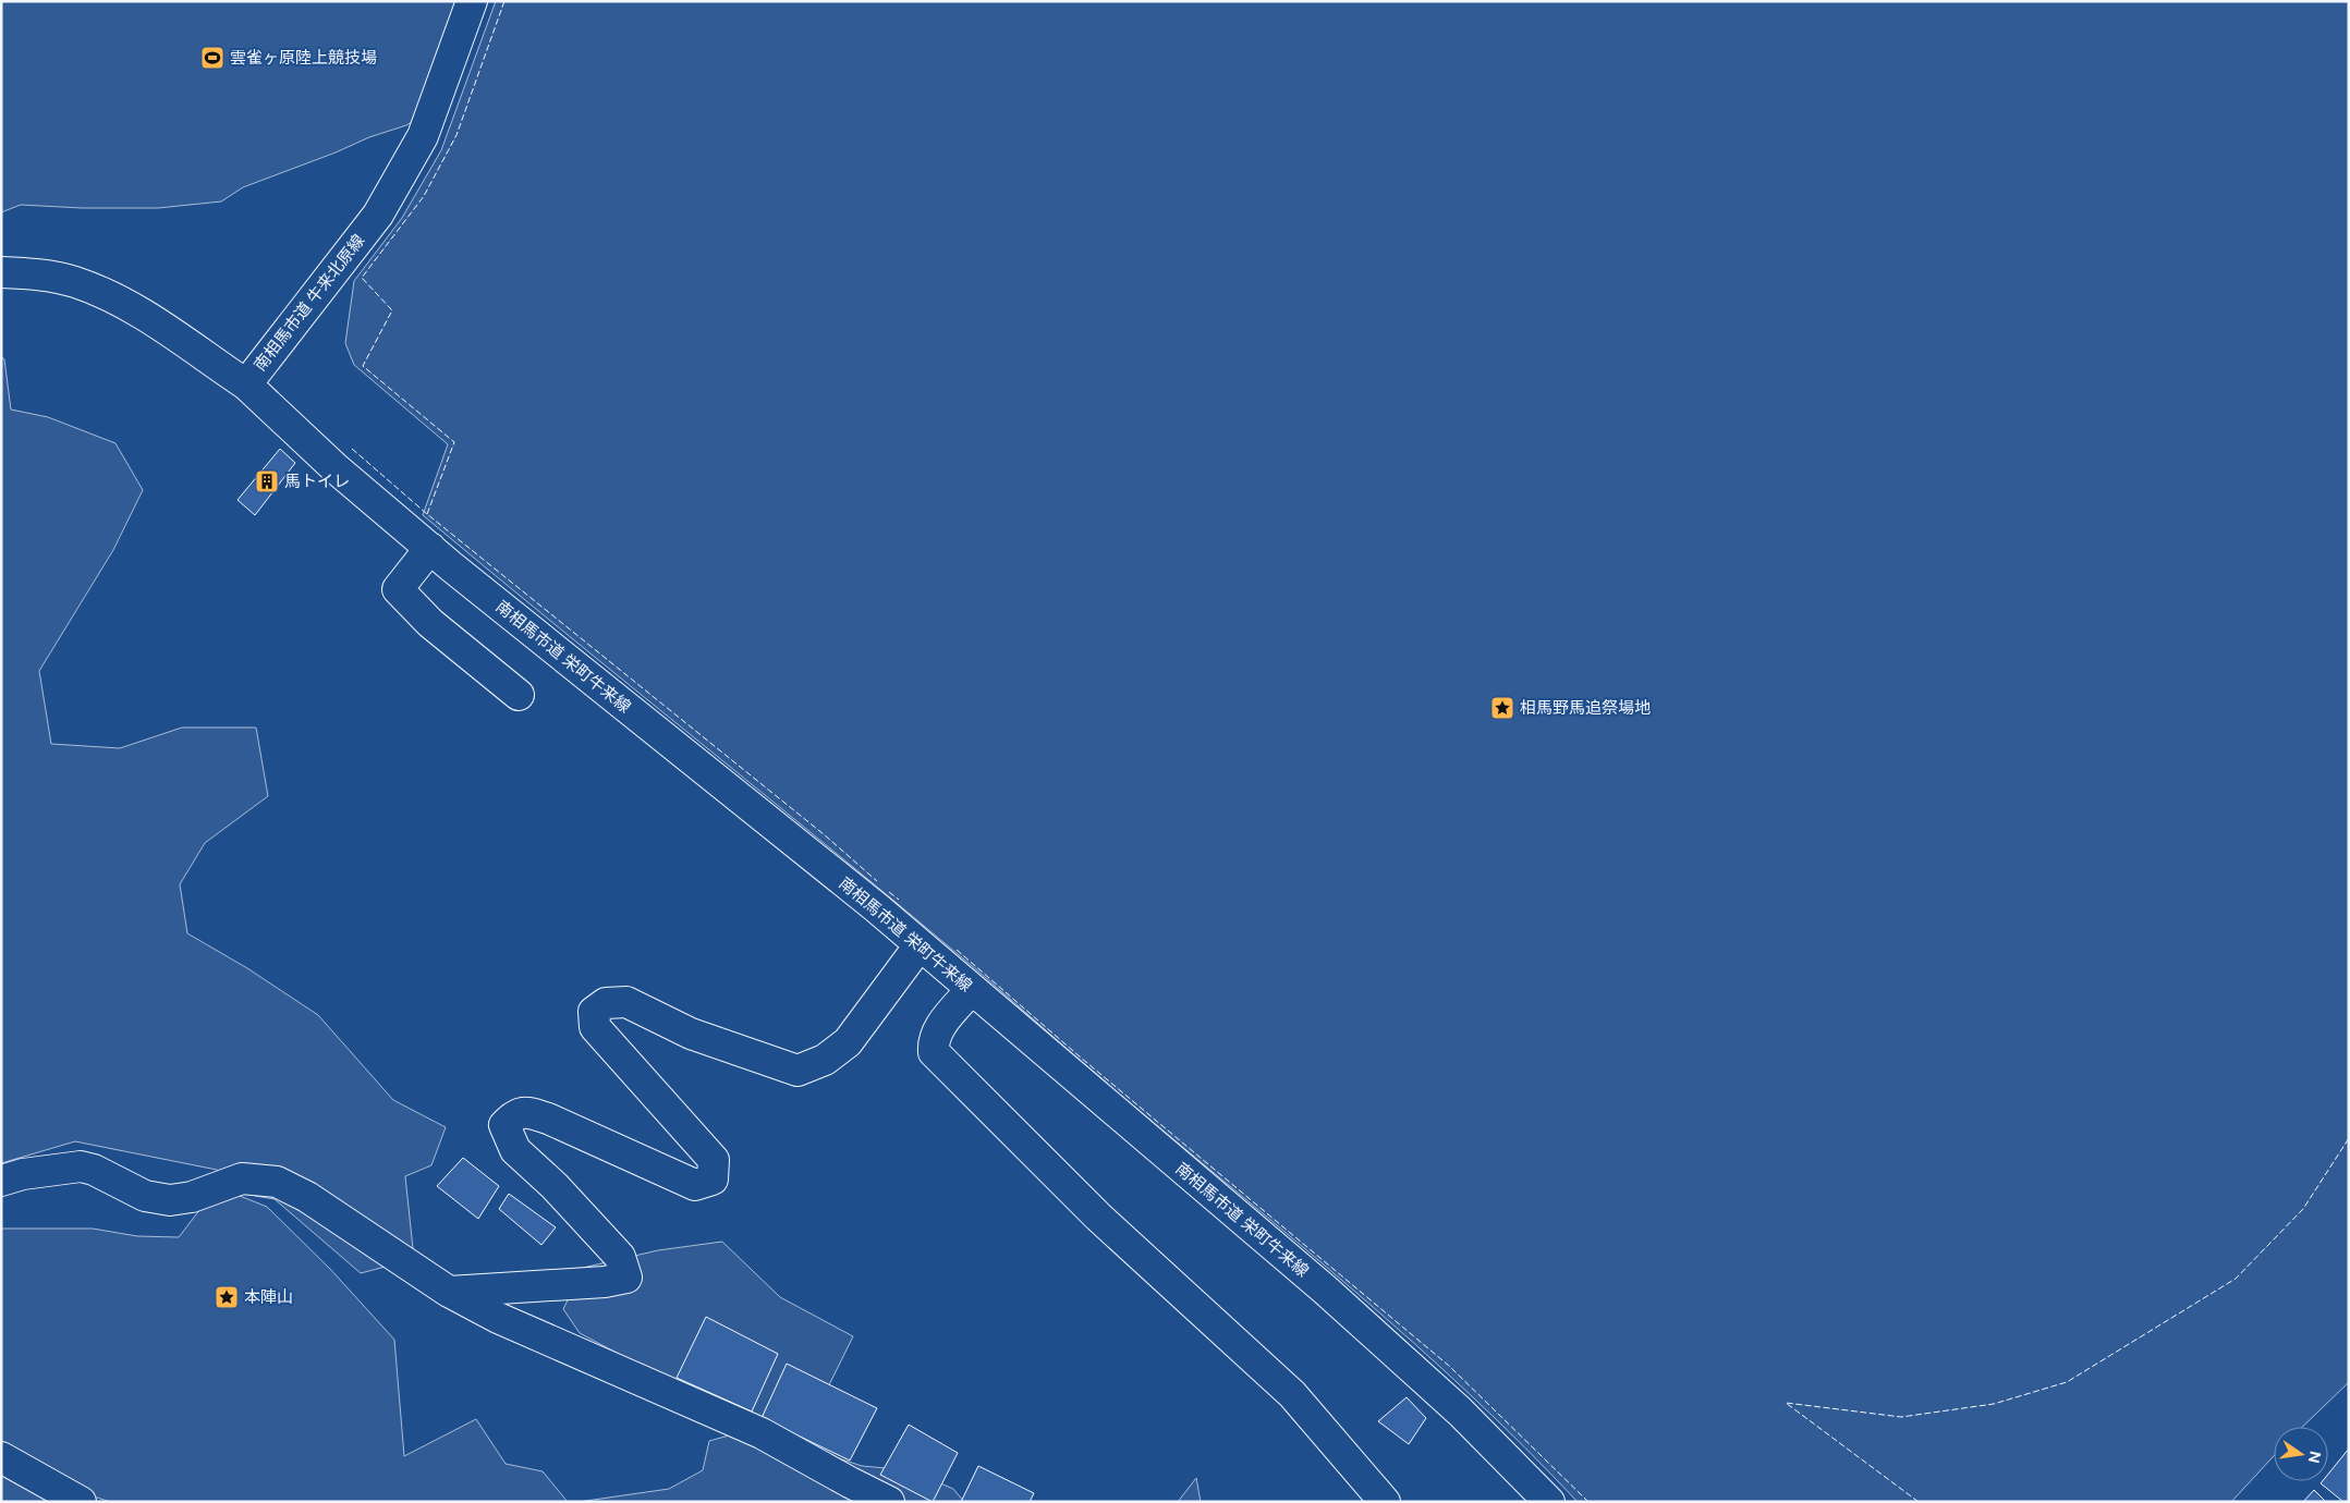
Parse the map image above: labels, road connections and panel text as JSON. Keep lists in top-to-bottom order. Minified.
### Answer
{"streets":{"street":["南相馬市道 牛来北原線","南相馬市道 栄町牛来線"]},"crossings":[["南相馬市道 牛来北原線","南相馬市道 栄町牛来線"]],"places":{"sports":["雲雀ヶ原陸上競技場"],"building":["馬トイレ"],"place":["相馬野馬追祭場地","本陣山"]},"north":"right"}
